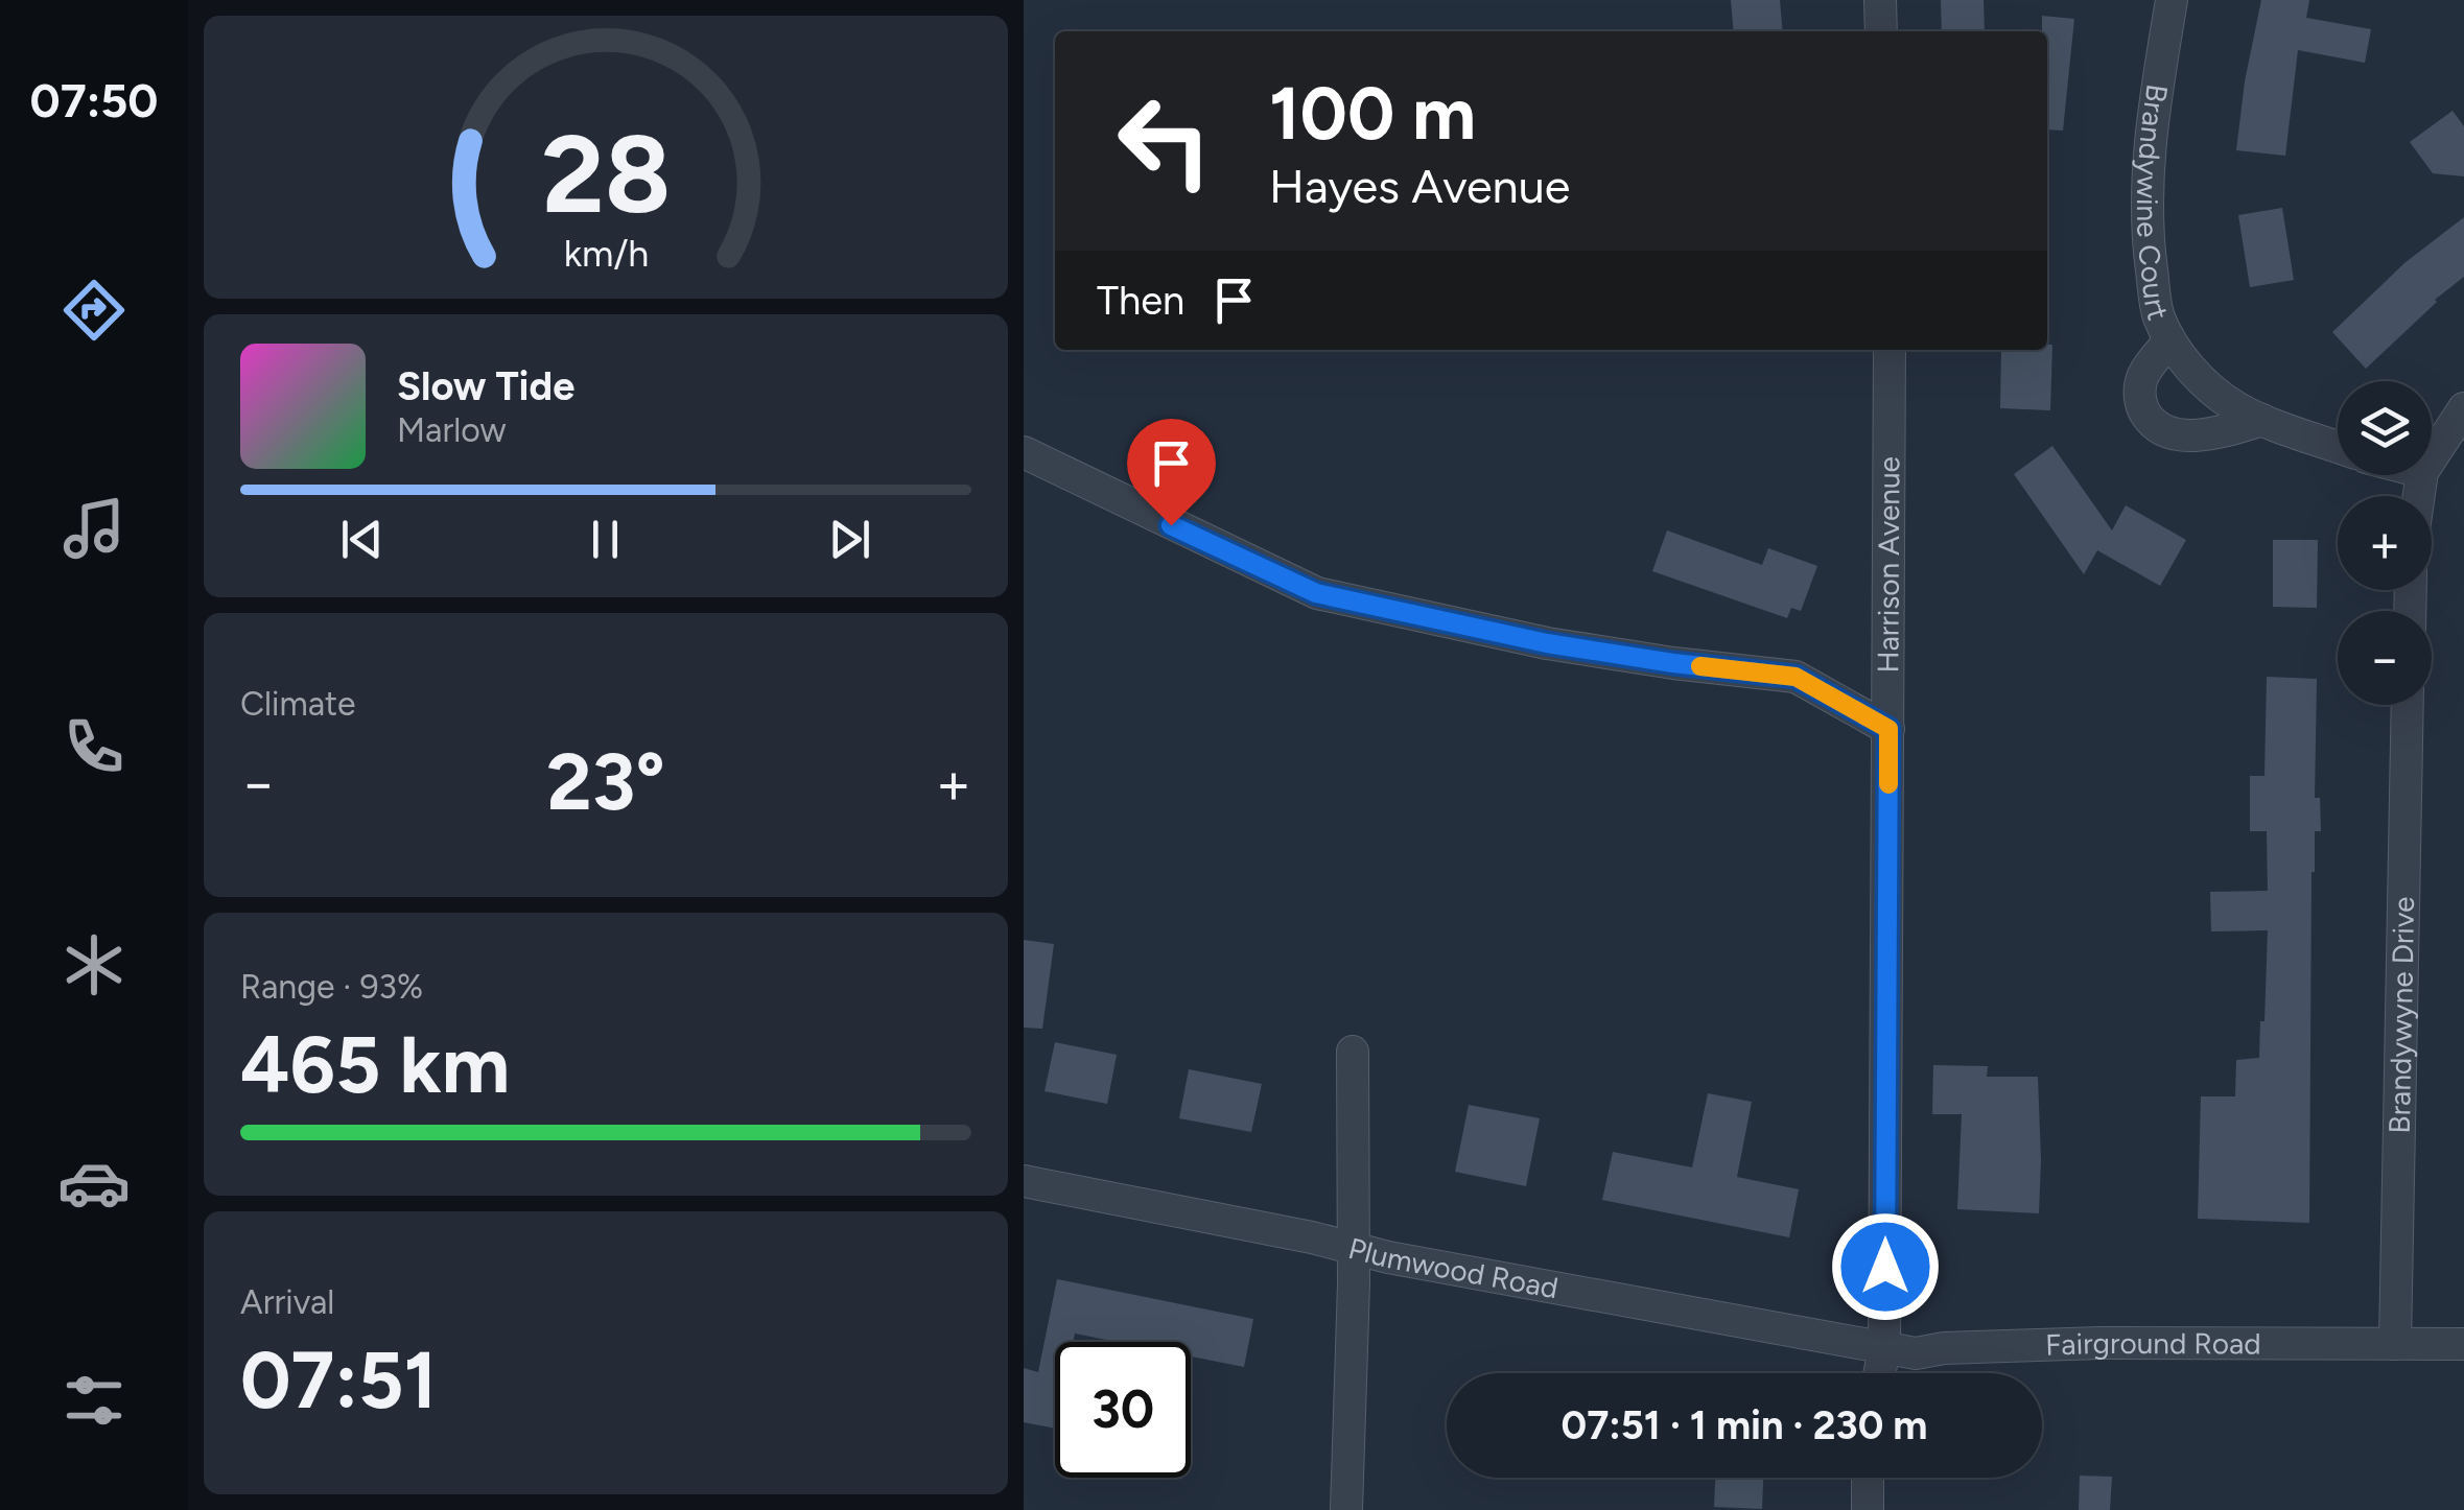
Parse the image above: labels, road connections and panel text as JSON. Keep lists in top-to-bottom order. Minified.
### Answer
{"streets":{"street":["Brandywine Court","Harrison Avenue","Brandywyne Drive","Plumwood Road","Fairground Road"]},"crossings":[["Harrison Avenue","Plumwood Road"],["Harrison Avenue","Fairground Road"],["Brandywyne Drive","Fairground Road"],["Plumwood Road","Fairground Road"]],"page":{"tabs":"07:50","turn":["100 m","Hayes Avenue"],"then":"Then","song":["Slow Tide","Marlow"],"map_buttons":["+","−"],"tile":["Climate",["Range · 93%","465 km"],["Arrival","07:51"]],"heat":["−","23°","+"],"limit":"30","trip":"07:51 · 1 min · 230 m","gauge":["28","km/h"]}}
